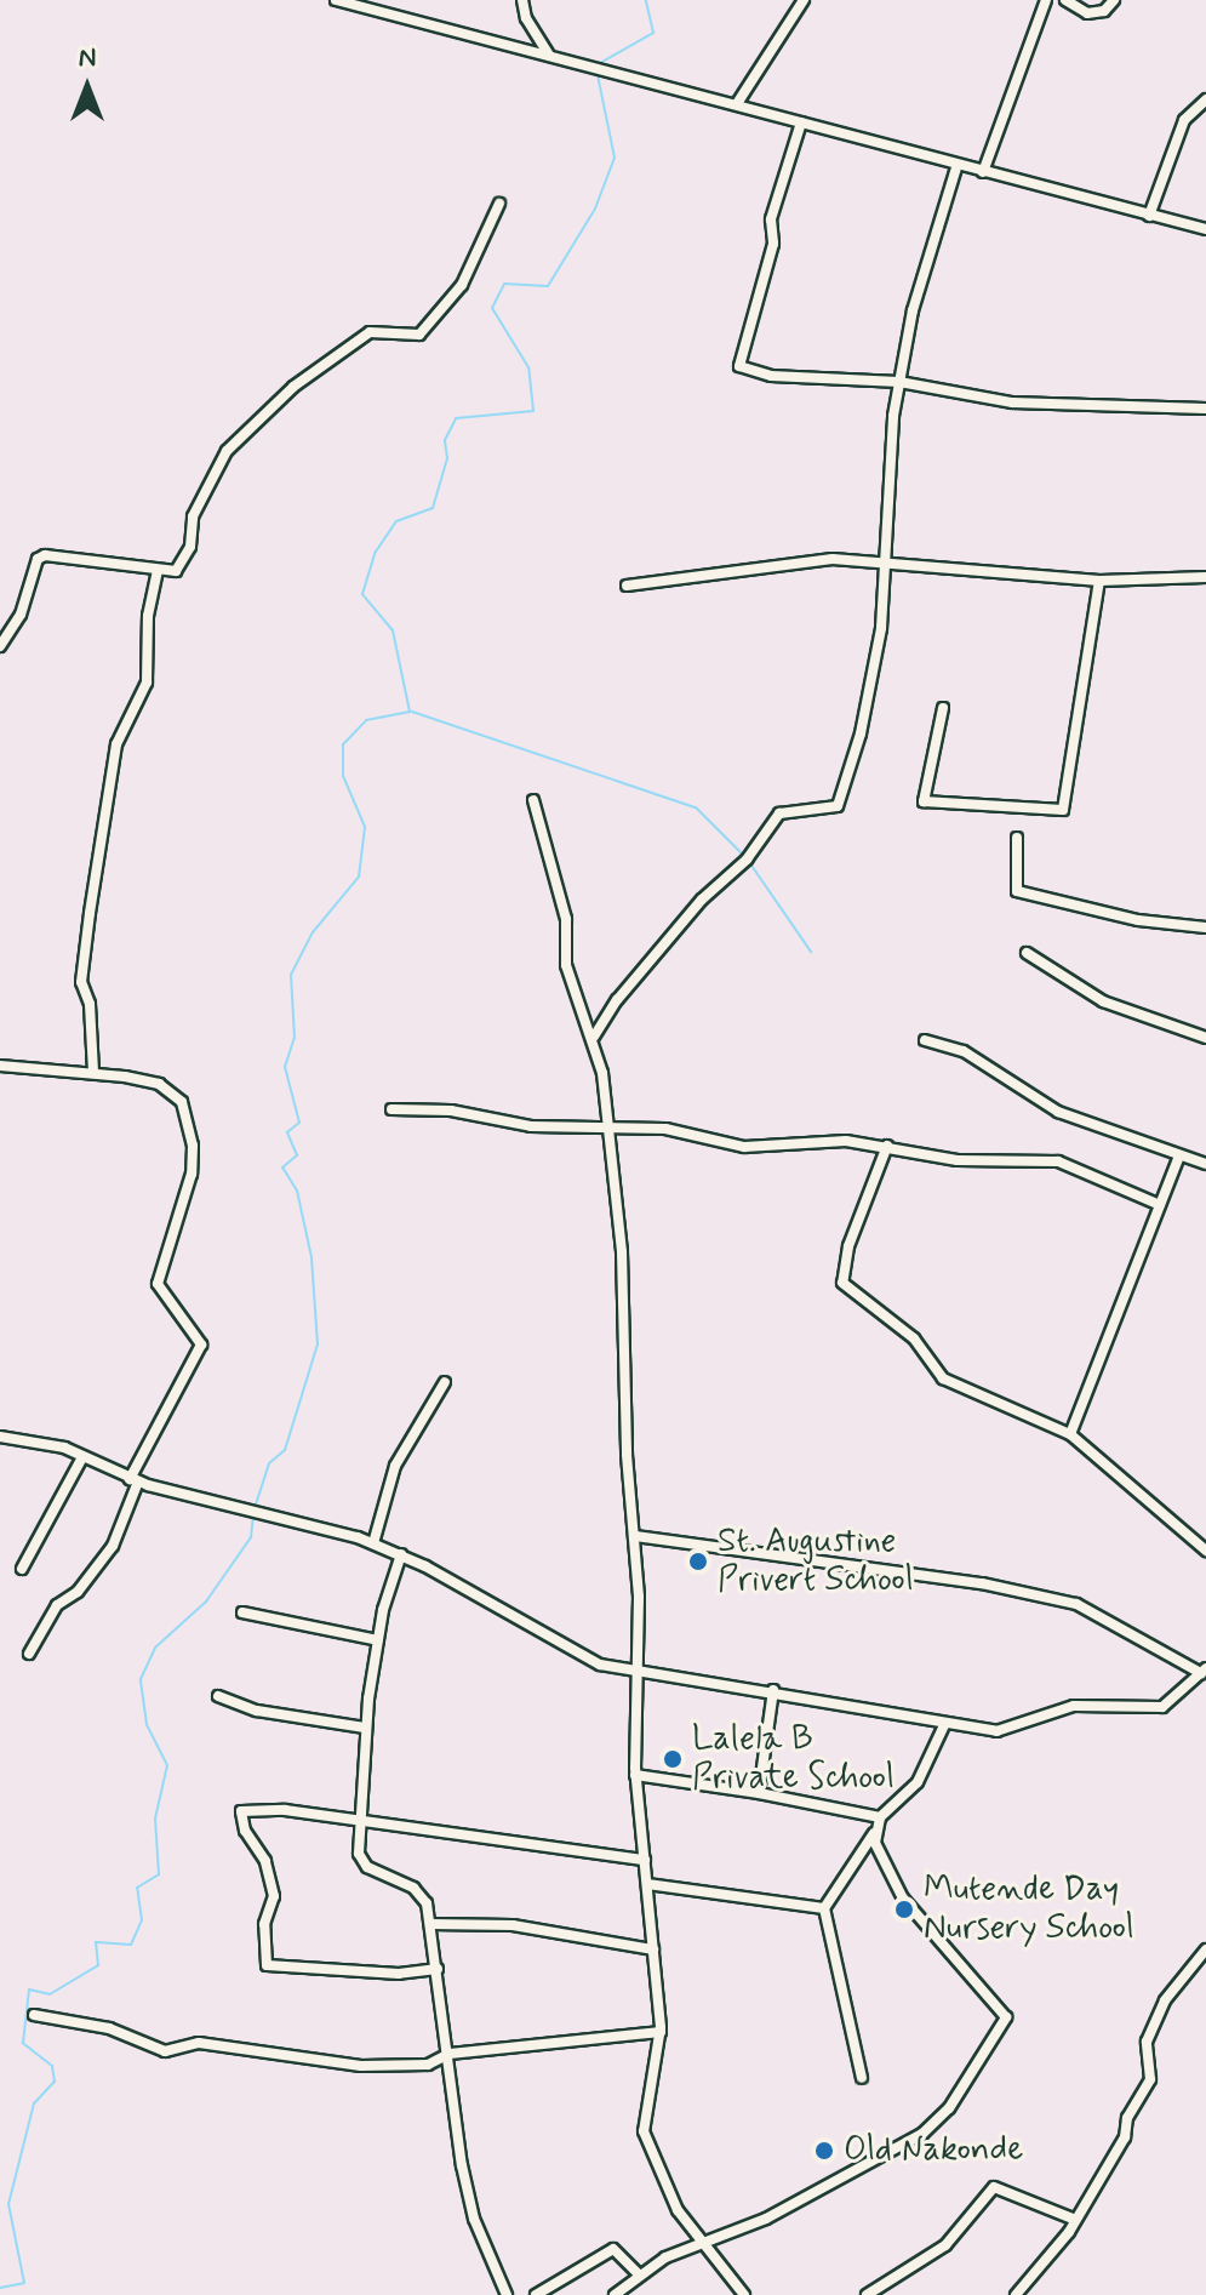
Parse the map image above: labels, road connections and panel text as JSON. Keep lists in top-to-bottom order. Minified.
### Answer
{"places":["St. Augustine Privert School","Lalela B Private School","Mutende Day Nursery School","Old Nakonde"],"north":"top"}
